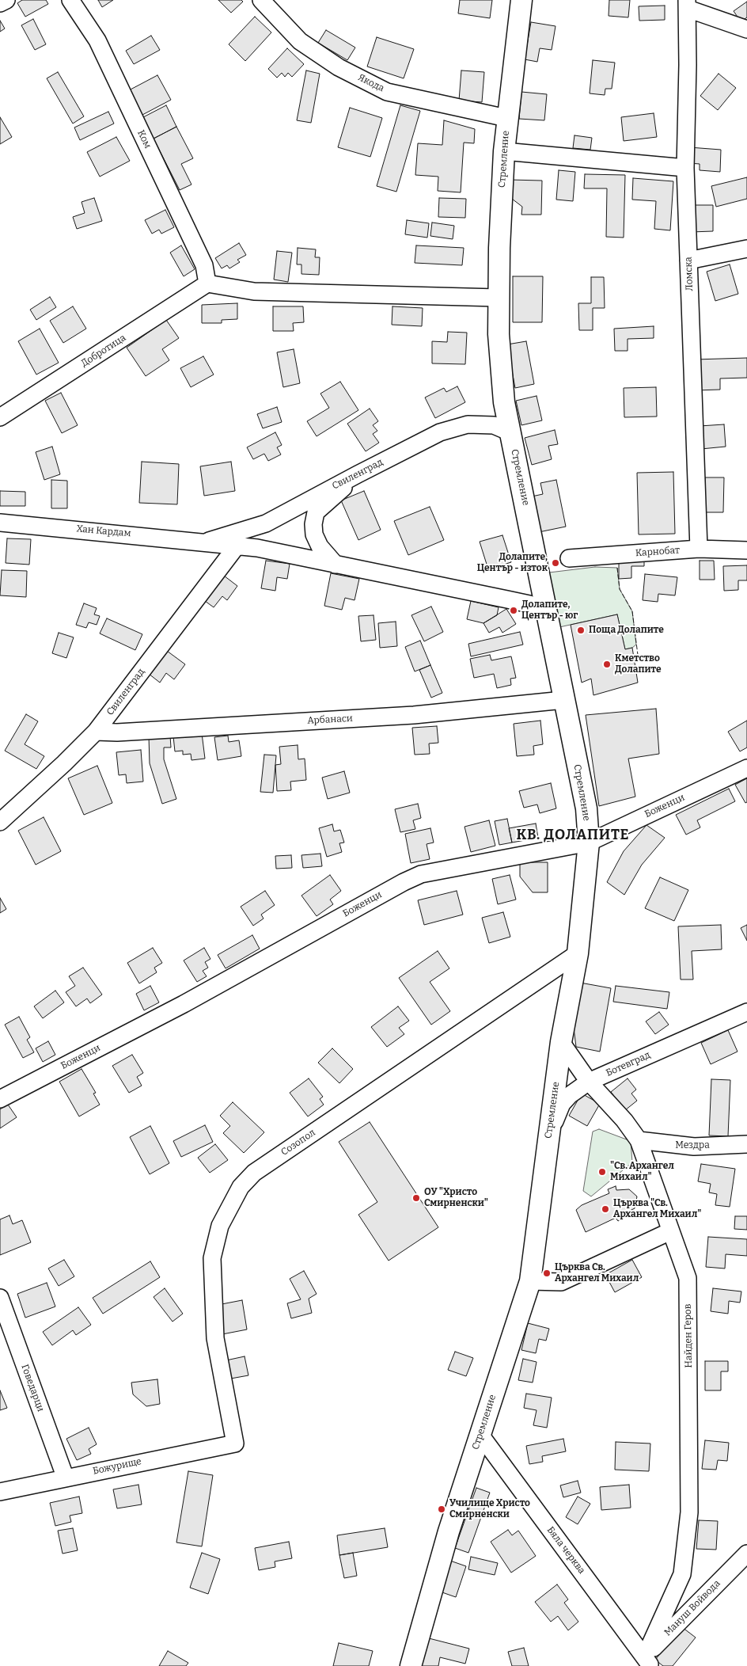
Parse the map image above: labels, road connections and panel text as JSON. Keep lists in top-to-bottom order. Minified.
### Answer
{"streets":{"street":["Якода","Ком","Стремление","Ломска","Добротица","Свиленград","Хан Кардам","Карнобат","Арбанаси","Боженци","Ботевград","Созопол","Мездра","Найден Геров","Говедарци","Божурище","Бяла черква","Мануш Войвода"]},"crossings":[["Якода","Стремление"],["Ком","Добротица"],["Стремление","Свиленград"],["Стремление","Хан Кардам"],["Стремление","Арбанаси"],["Стремление","Боженци"],["Стремление","Ботевград"],["Стремление","Созопол"],["Стремление","Найден Геров"],["Стремление","Бяла черква"],["Ломска","Карнобат"],["Свиленград","Хан Кардам"],["Свиленград","Арбанаси"],["Ботевград","Найден Геров"],["Созопол","Божурище"],["Мездра","Найден Геров"],["Найден Геров","Бяла черква"],["Найден Геров","Мануш Войвода"],["Говедарци","Божурище"],["Бяла черква","Мануш Войвода"]],"districts":["КВ. ДОЛАПИТЕ"],"places":["Долапите, Център - изток","Долапите, Център - юг","Поща Долапите","Кметство Долапите","\"Св. Архангел Михаил\"","ОУ \"Христо Смирненски\"","Църква \"Св. Архангел Михаил\"","Църква Св. Архангел Михаил","Училище Христо Смирненски"]}
